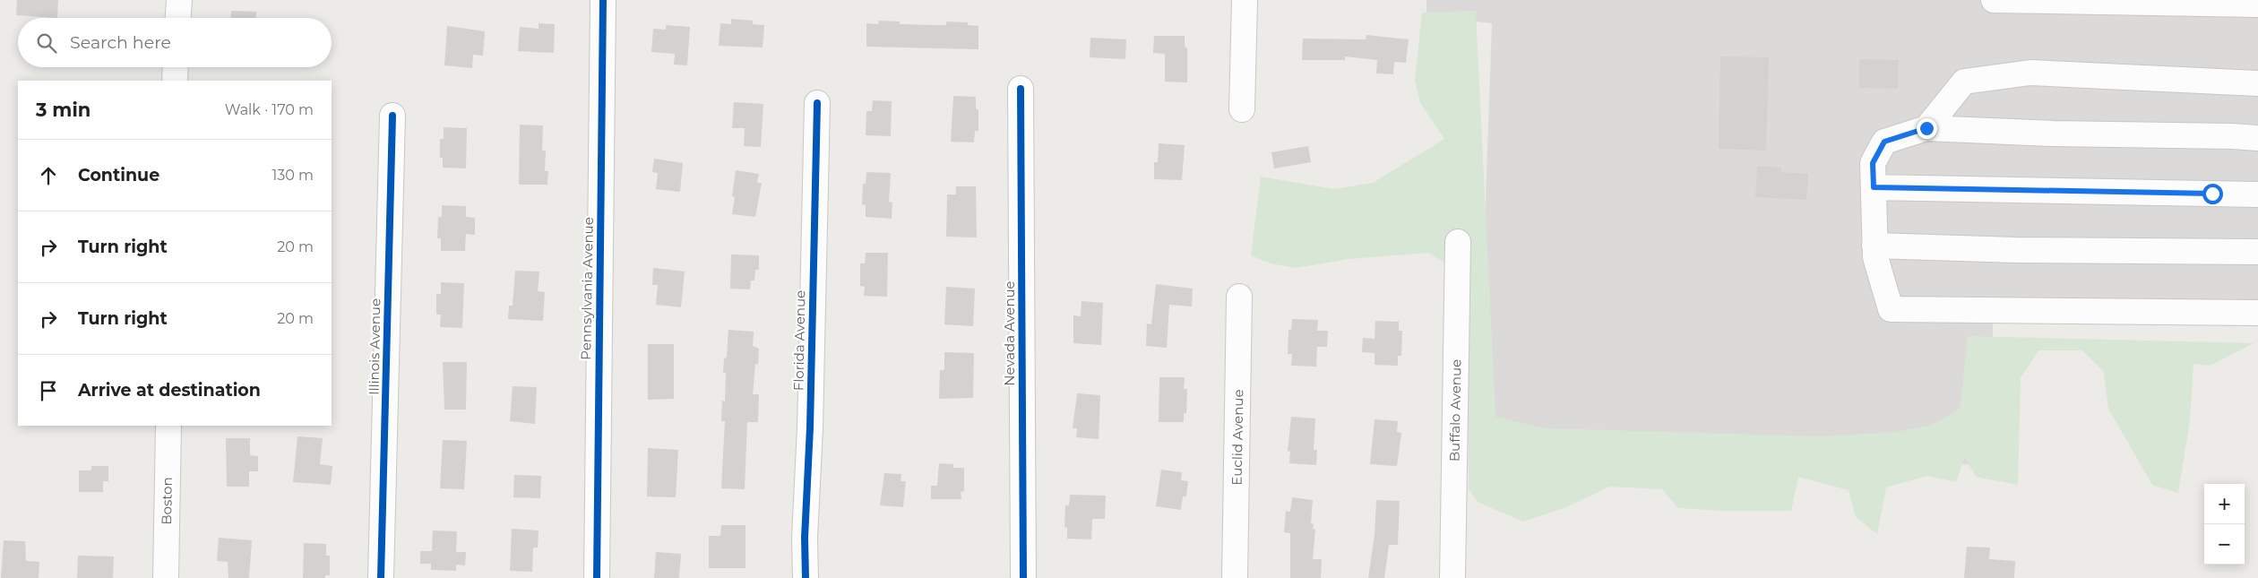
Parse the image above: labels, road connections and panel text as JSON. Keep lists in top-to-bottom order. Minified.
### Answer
{"streets":{"street":["Pennsylvania Avenue","Nevada Avenue","Florida Avenue","Illinois Avenue","Buffalo Avenue","Euclid Avenue","Boston"]},"page":{"search":"Search here","heading":["3 min","Walk · 170 m"],"list":[["Continue","130 m"],["Turn right","20 m"],["Turn right","20 m"],"Arrive at destination"],"map_buttons":["+","−"]}}
